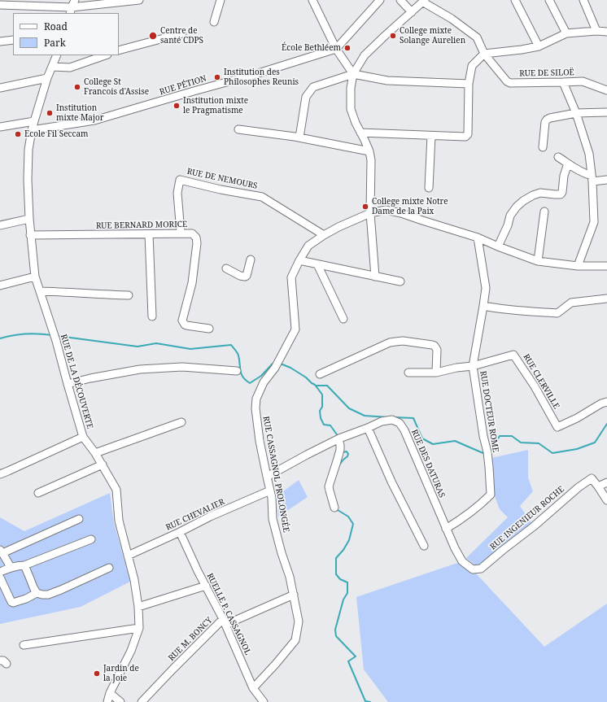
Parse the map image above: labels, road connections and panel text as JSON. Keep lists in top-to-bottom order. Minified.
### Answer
{"streets":{"street":["RUE DE SILOË","RUE PÉTION","RUE DE NEMOURS","RUE BERNARD MORICE","RUE DE LA DÉCOUVERTE","RUE CLERVILLE","RUE DOCTEUR ROME","RUE DES DATURAS","RUE CASSAGNOL PROLONGÉE","RUE CHEVALIER","RUE INGENIEUR ROCHE","RUELLE P. CASSAGNOL","RUE M. BONCY"]},"crossings":[["RUE PÉTION","RUE DE LA DÉCOUVERTE"],["RUE DE NEMOURS","RUE BERNARD MORICE"],["RUE BERNARD MORICE","RUE DE LA DÉCOUVERTE"],["RUE DE LA DÉCOUVERTE","RUE CHEVALIER"],["RUE CLERVILLE","RUE DOCTEUR ROME"],["RUE DOCTEUR ROME","RUE DES DATURAS"],["RUE DES DATURAS","RUE CASSAGNOL PROLONGÉE"],["RUE DES DATURAS","RUE INGENIEUR ROCHE"],["RUE CASSAGNOL PROLONGÉE","RUE CHEVALIER"],["RUE CASSAGNOL PROLONGÉE","RUELLE P. CASSAGNOL"],["RUE CASSAGNOL PROLONGÉE","RUE M. BONCY"],["RUE CHEVALIER","RUELLE P. CASSAGNOL"],["RUELLE P. CASSAGNOL","RUE M. BONCY"]],"places":["Centre de santé CDPS","College mixte Solange Aurelien","École Bethléem","Institution des Philosophes Reunis","College St Francois d'Assise","Institution mixte le Pragmatisme","Institution mixte Major","Ecole Fil Seccam","College mixte Notre Dame de la Paix","Jardin de la Joie"],"legend":["Road","Park"]}
